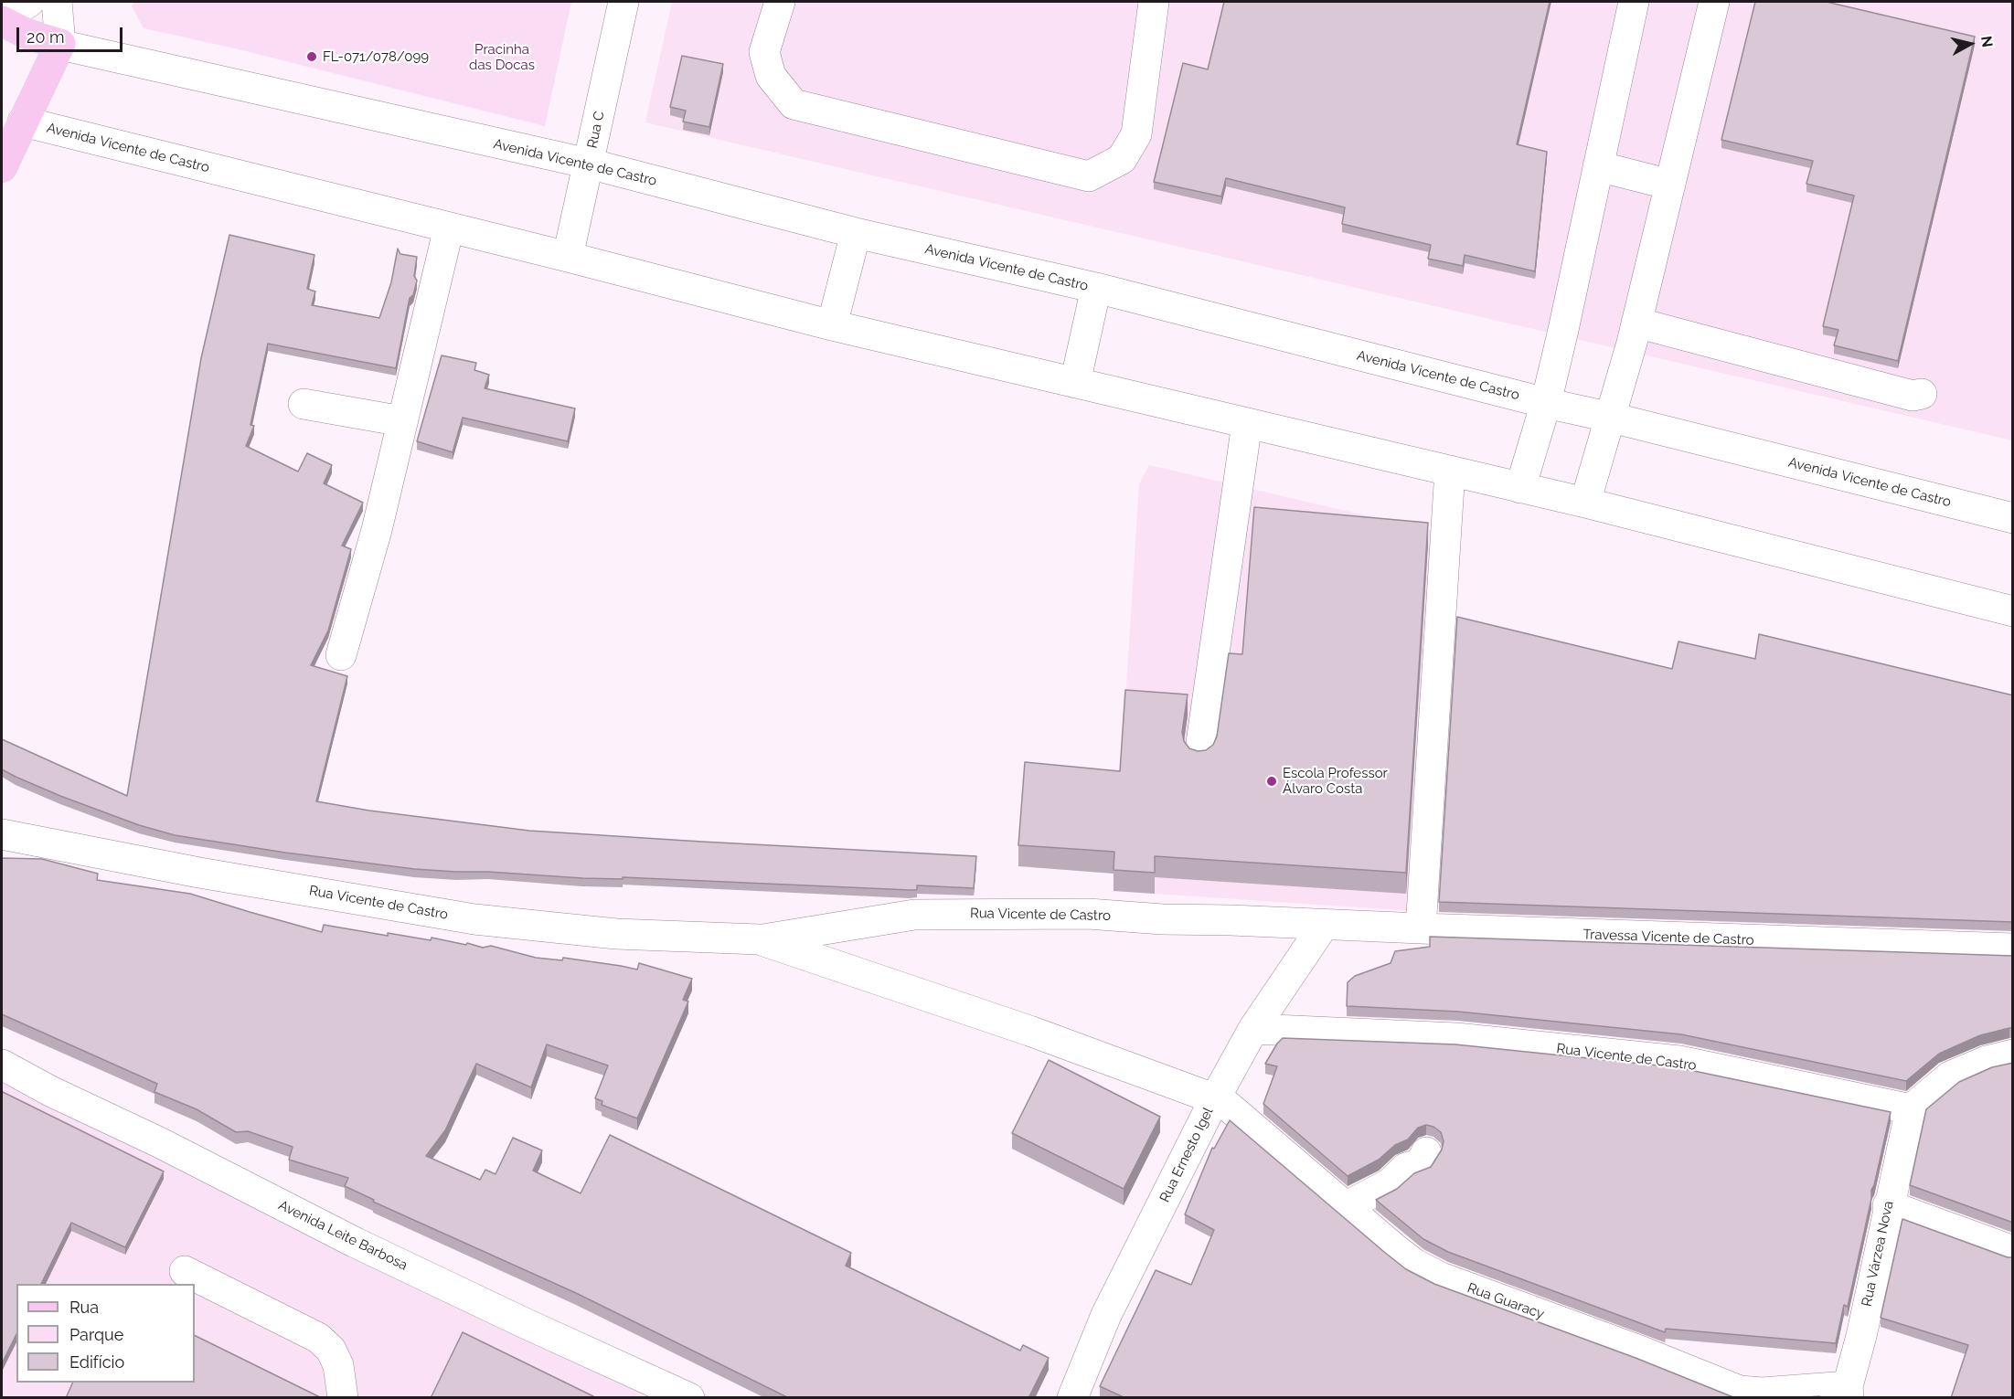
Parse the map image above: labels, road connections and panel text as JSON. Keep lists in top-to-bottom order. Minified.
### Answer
{"streets":{"main road":["Avenida Vicente de Castro"],"street":["Rua C","Rua Vicente de Castro","Travessa Vicente de Castro","Rua Ernesto Igel","Avenida Leite Barbosa","Rua Várzea Nova","Rua Guaracy"]},"crossings":[["Rua C","Avenida Vicente de Castro"],["Rua Vicente de Castro","Travessa Vicente de Castro"],["Rua Vicente de Castro","Rua Ernesto Igel"],["Rua Vicente de Castro","Rua Várzea Nova"],["Rua Vicente de Castro","Rua Guaracy"],["Travessa Vicente de Castro","Rua Ernesto Igel"],["Rua Ernesto Igel","Rua Guaracy"],["Rua Várzea Nova","Rua Guaracy"]],"parks":["Pracinha das Docas"],"places":["FL-071/078/099","Escola Professor Álvaro Costa"],"legend":["Rua","Parque","Edifício"],"scale_bar":"20 m","north":"right"}
